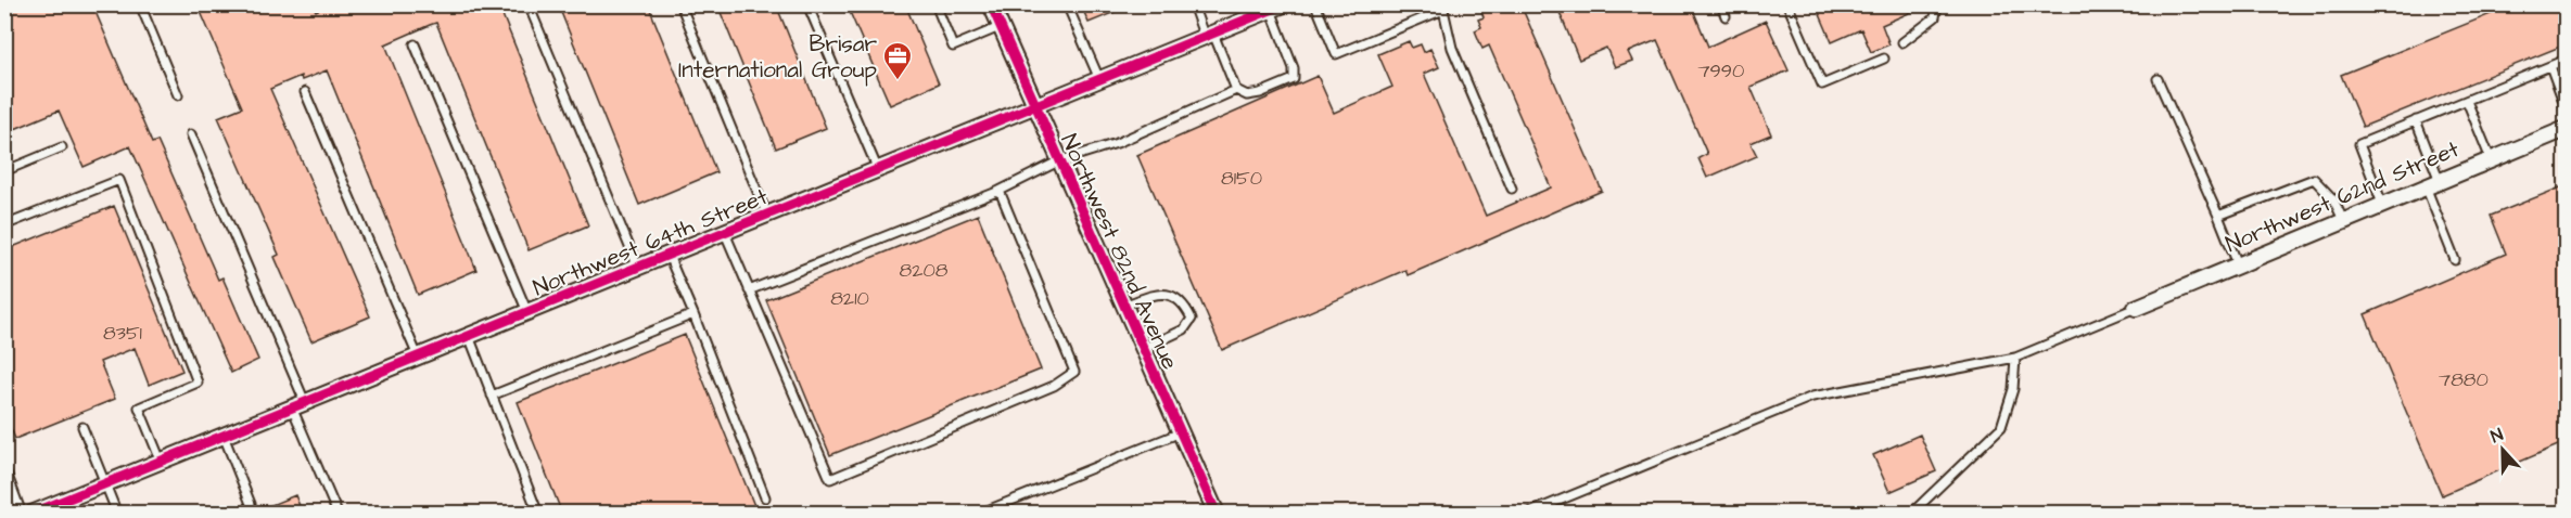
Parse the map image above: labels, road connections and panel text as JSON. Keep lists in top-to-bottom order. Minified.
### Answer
{"streets":{"street":["Northwest 62nd Street","Northwest 64th Street","Northwest 82nd Avenue"]},"crossings":[["Northwest 64th Street","Northwest 82nd Avenue"]],"places":{"office":["Brisar International Group"]},"house_numbers":["7990","8150","8208","8210","8351","7880"],"north":"top"}
